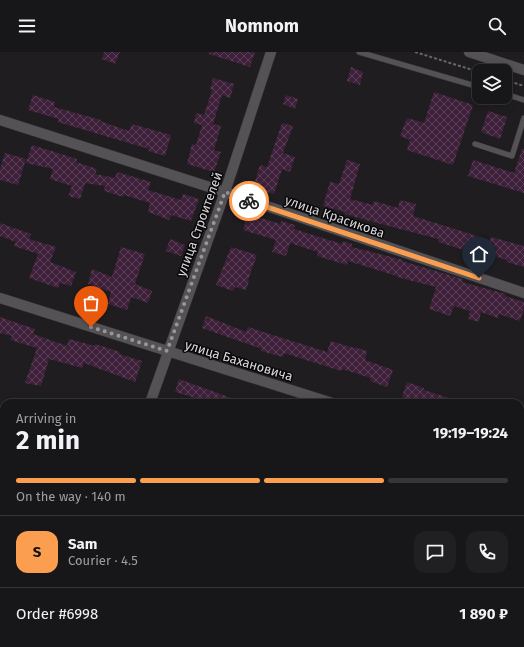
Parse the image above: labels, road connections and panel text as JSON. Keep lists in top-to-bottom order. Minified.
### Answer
{"streets":{"street":["улица Красикова","улица Строителей","улица Бахановича"]},"crossings":[["улица Красикова","улица Строителей"],["улица Строителей","улица Бахановича"]],"page":{"header":"Nomnom","heading":["2 min","Arriving in","19:19–19:24"],"panel":["Sam","Courier · 4.5","Order #6998","1 890 ₽"],"bar":"On the way · 140 m","round":"S"}}
